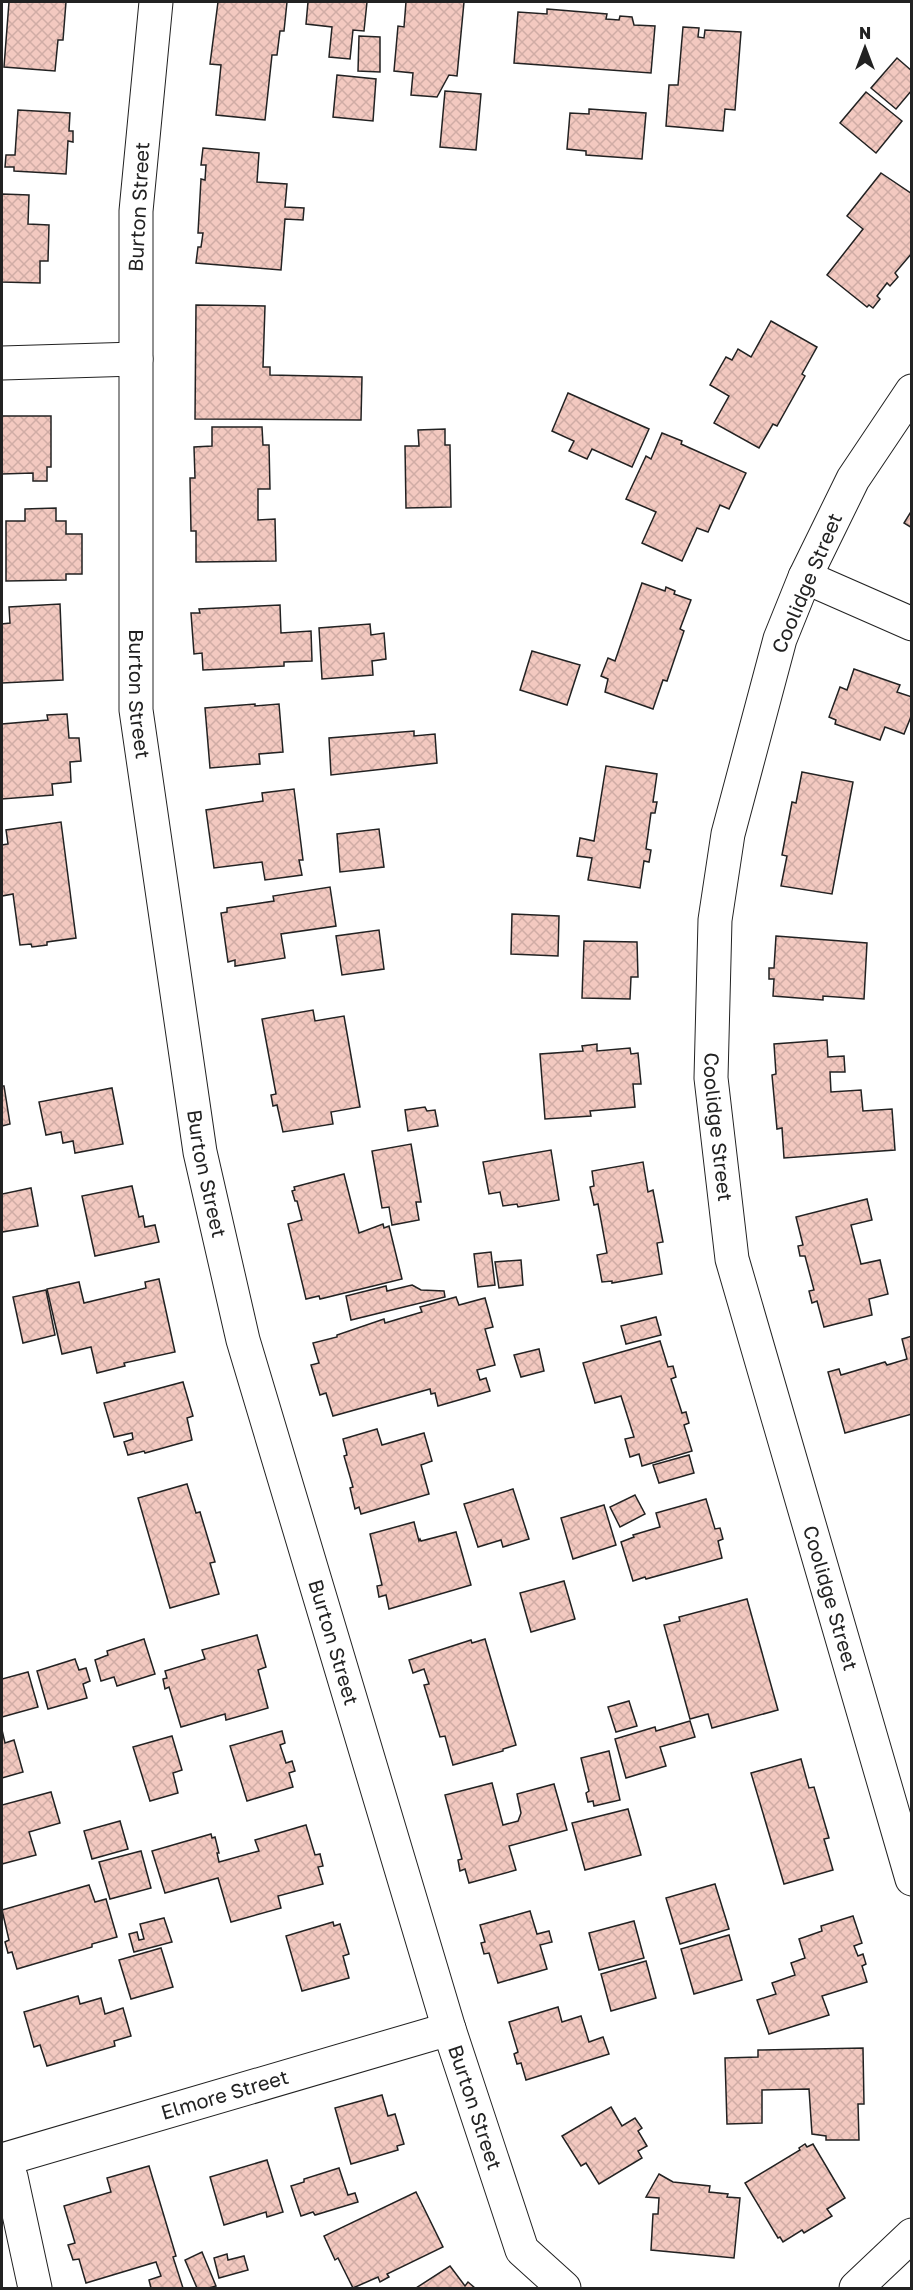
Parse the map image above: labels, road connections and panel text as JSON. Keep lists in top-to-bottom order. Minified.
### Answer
{"streets":{"street":["Burton Street","Coolidge Street","Elmore Street"]},"crossings":[["Burton Street","Elmore Street"]],"north":"top"}
